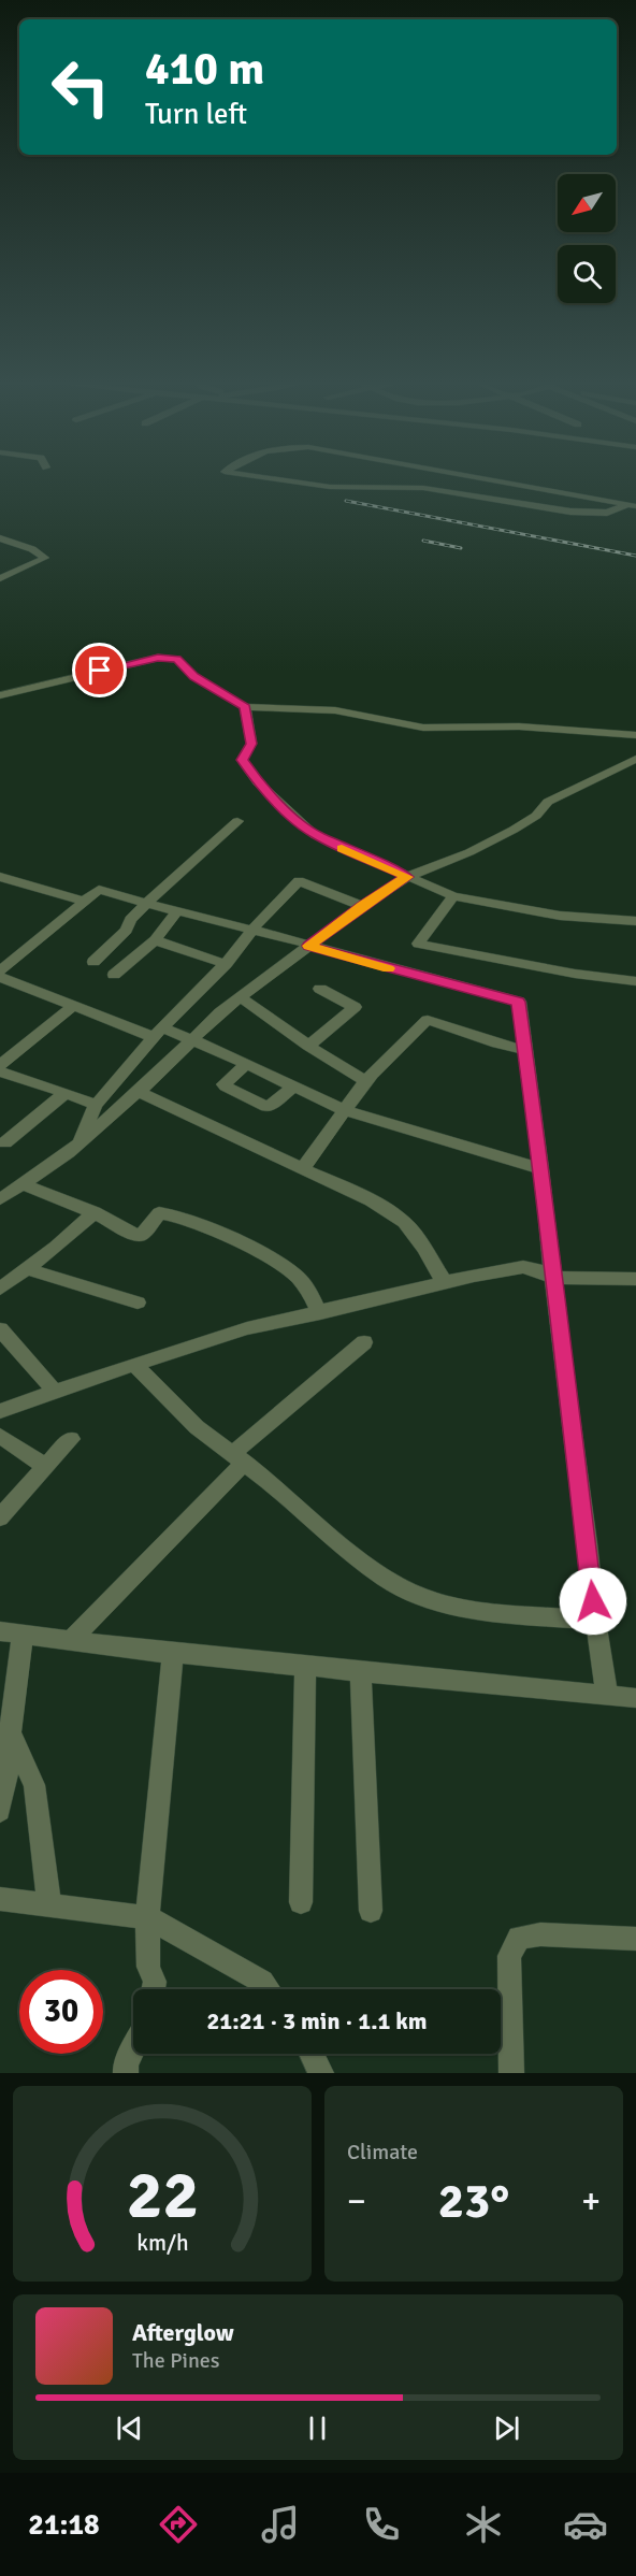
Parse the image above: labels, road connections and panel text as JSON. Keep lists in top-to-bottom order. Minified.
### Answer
{"north":"bottom left","page":{"turn":["410 m","Turn left"],"limit":"30","trip":"21:21 · 3 min · 1.1 km","tile":"Climate","heat":["−","23°","+"],"song":["Afterglow","The Pines"],"tabs":"21:18","gauge":["22","km/h"]}}
